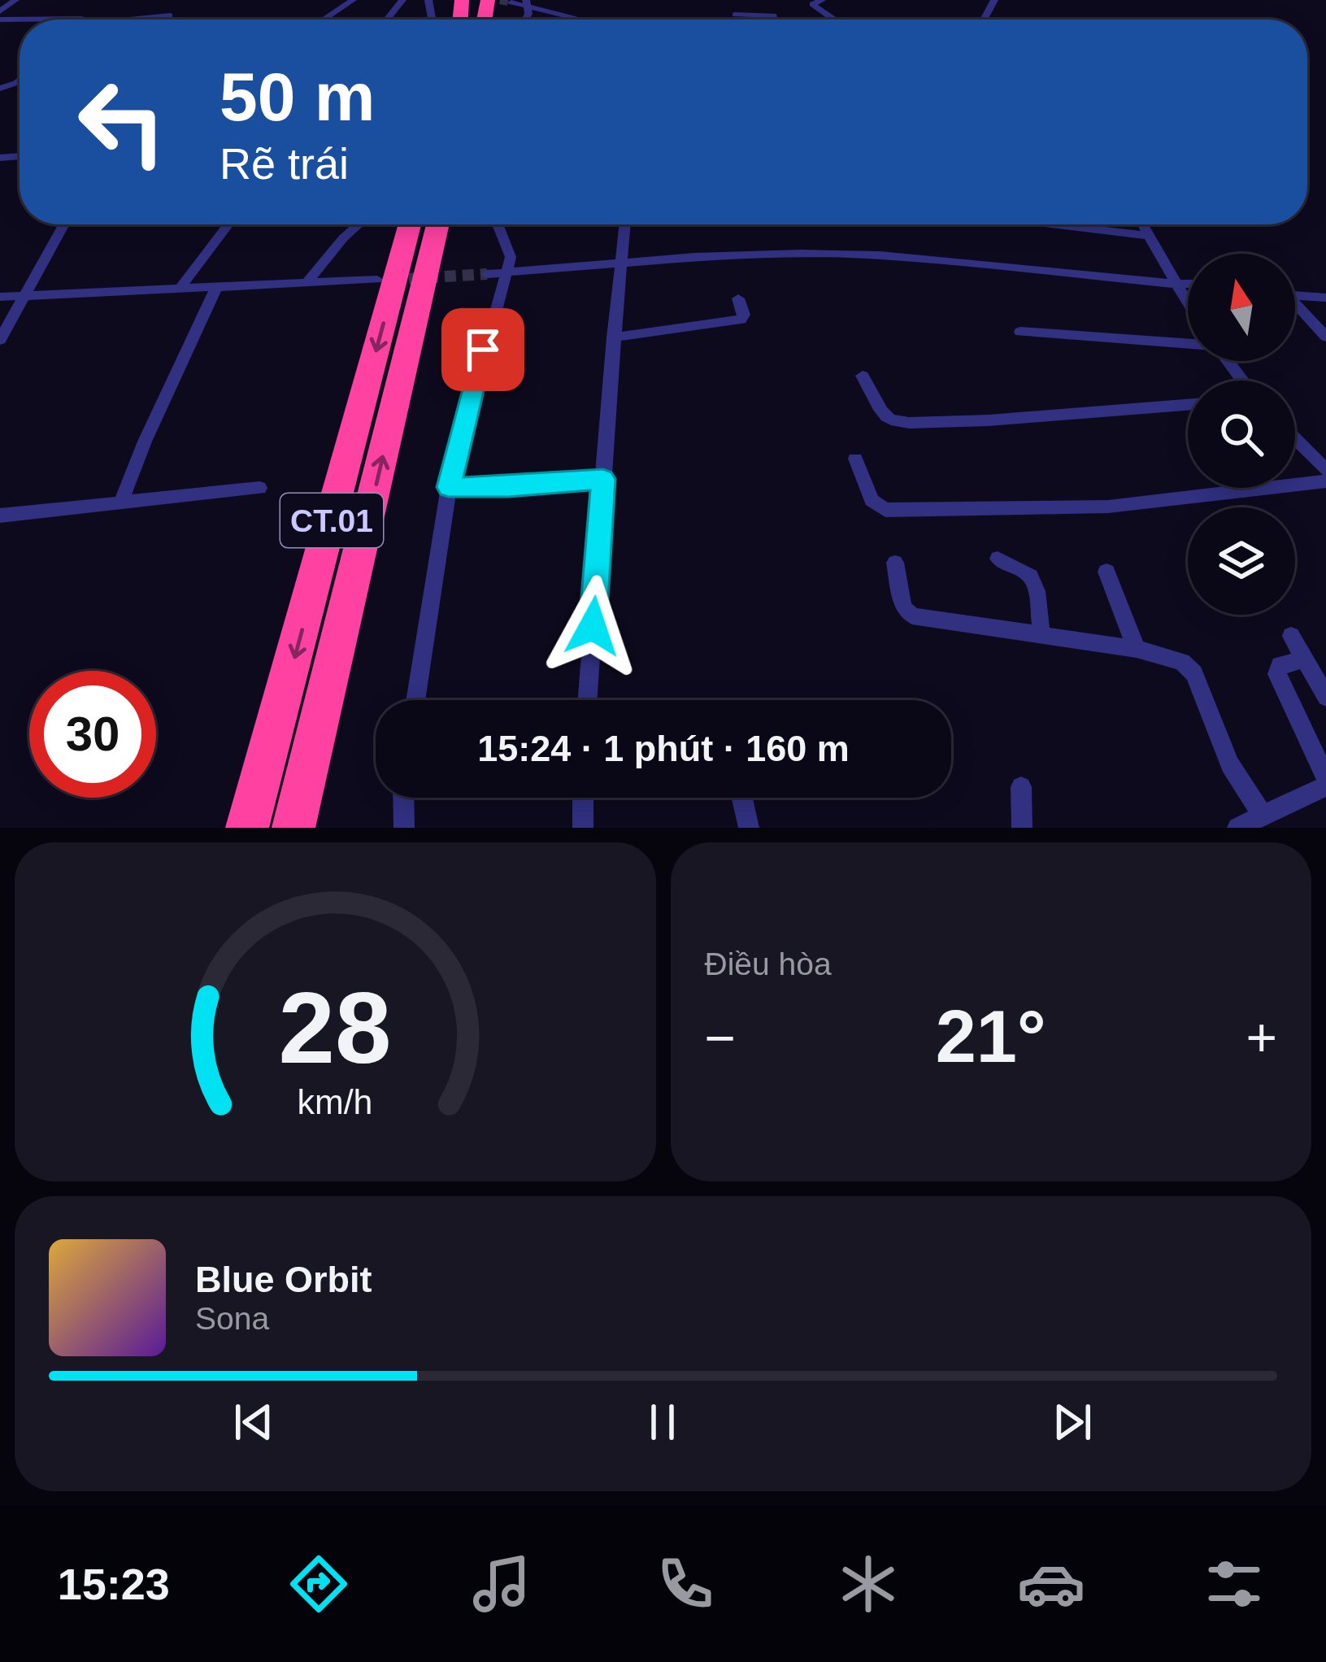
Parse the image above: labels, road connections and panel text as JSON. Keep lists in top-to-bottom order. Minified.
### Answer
{"streets":{"highway":["CT.01"]},"north":"top","page":{"turn":["50 m","Rẽ trái"],"limit":"30","trip":"15:24 · 1 phút · 160 m","tile":"Điều hòa","heat":["−","21°","+"],"song":["Blue Orbit","Sona"],"tabs":"15:23","gauge":["28","km/h"]}}
